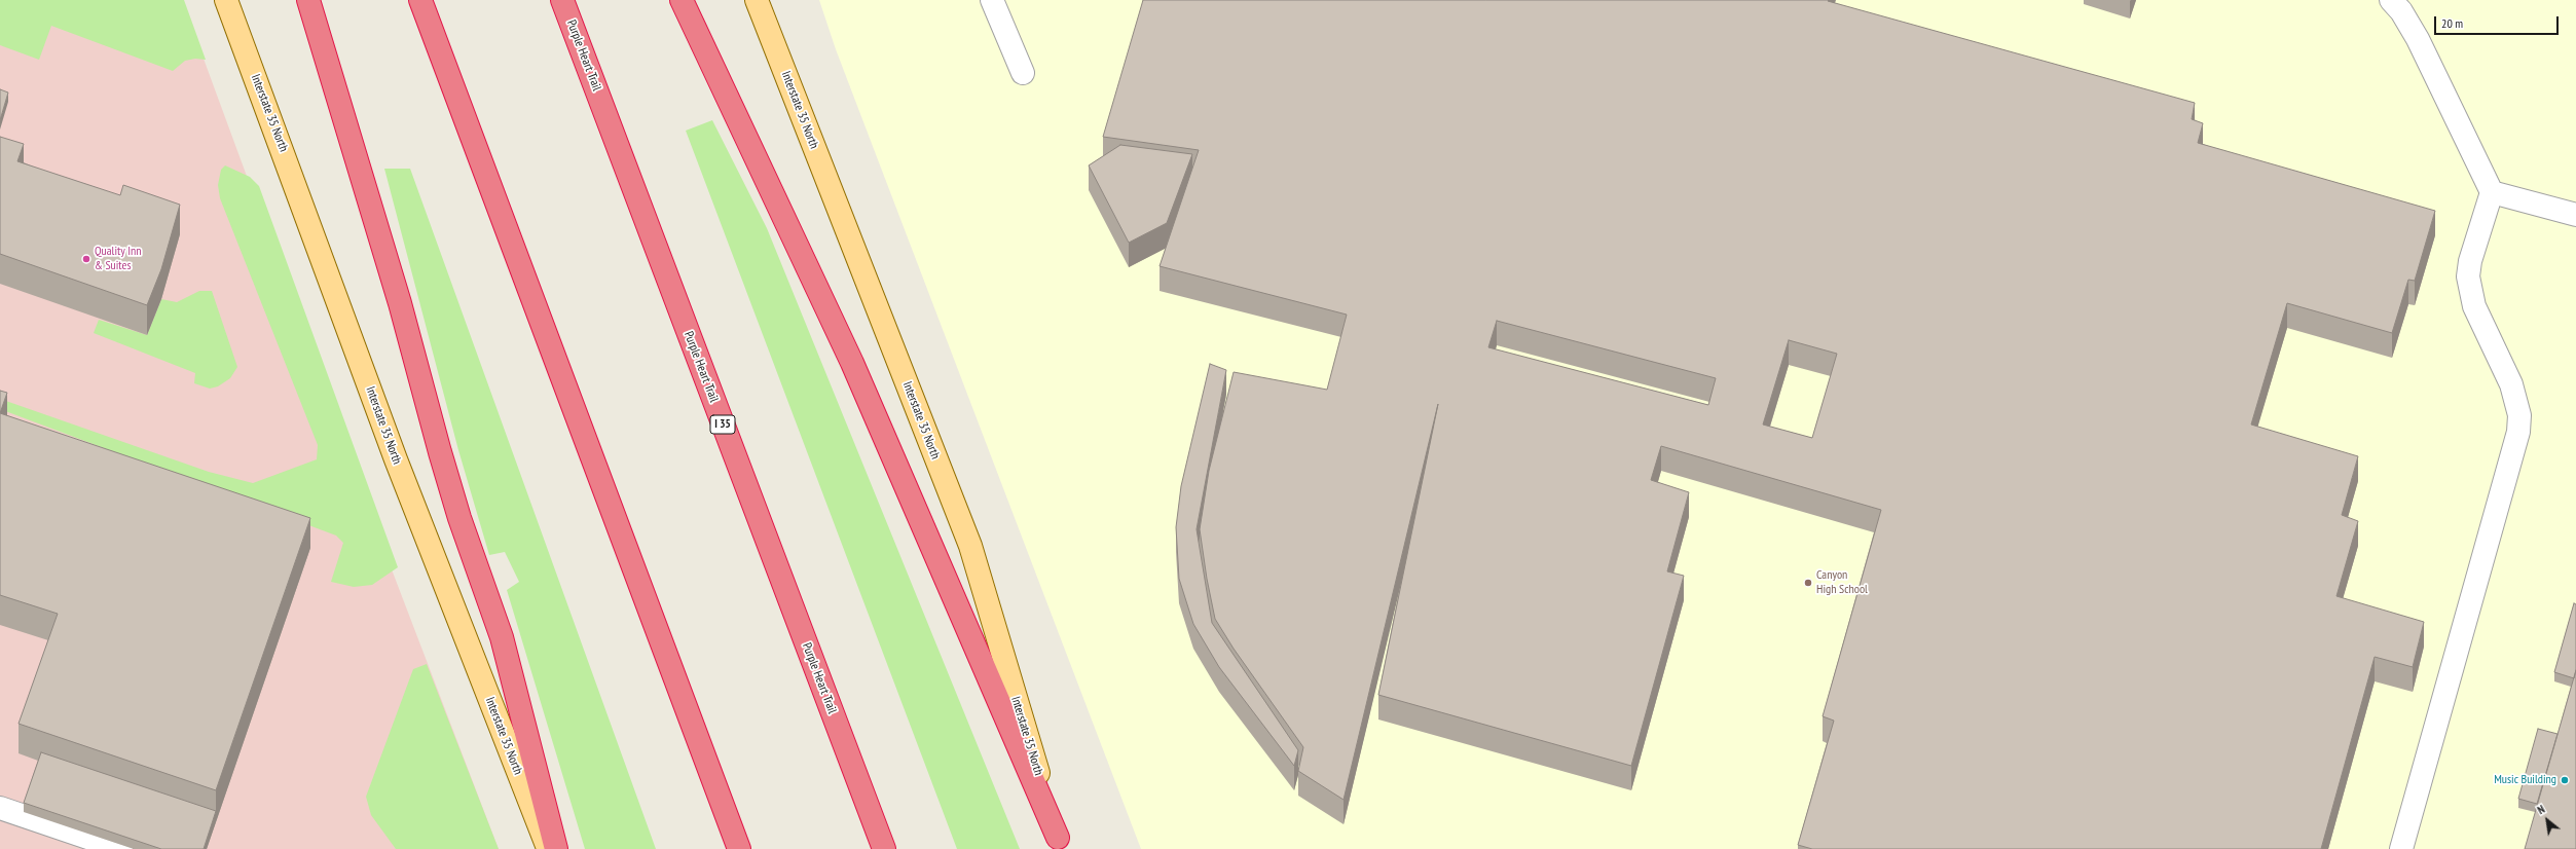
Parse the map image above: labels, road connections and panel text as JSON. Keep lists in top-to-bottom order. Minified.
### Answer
{"streets":{"highway":["Purple Heart Trail","I 35"],"main road":["Interstate 35 North"]},"places":["Quality Inn & Suites","Canyon High School","Music Building"],"scale_bar":"20 m","north":"top left"}
